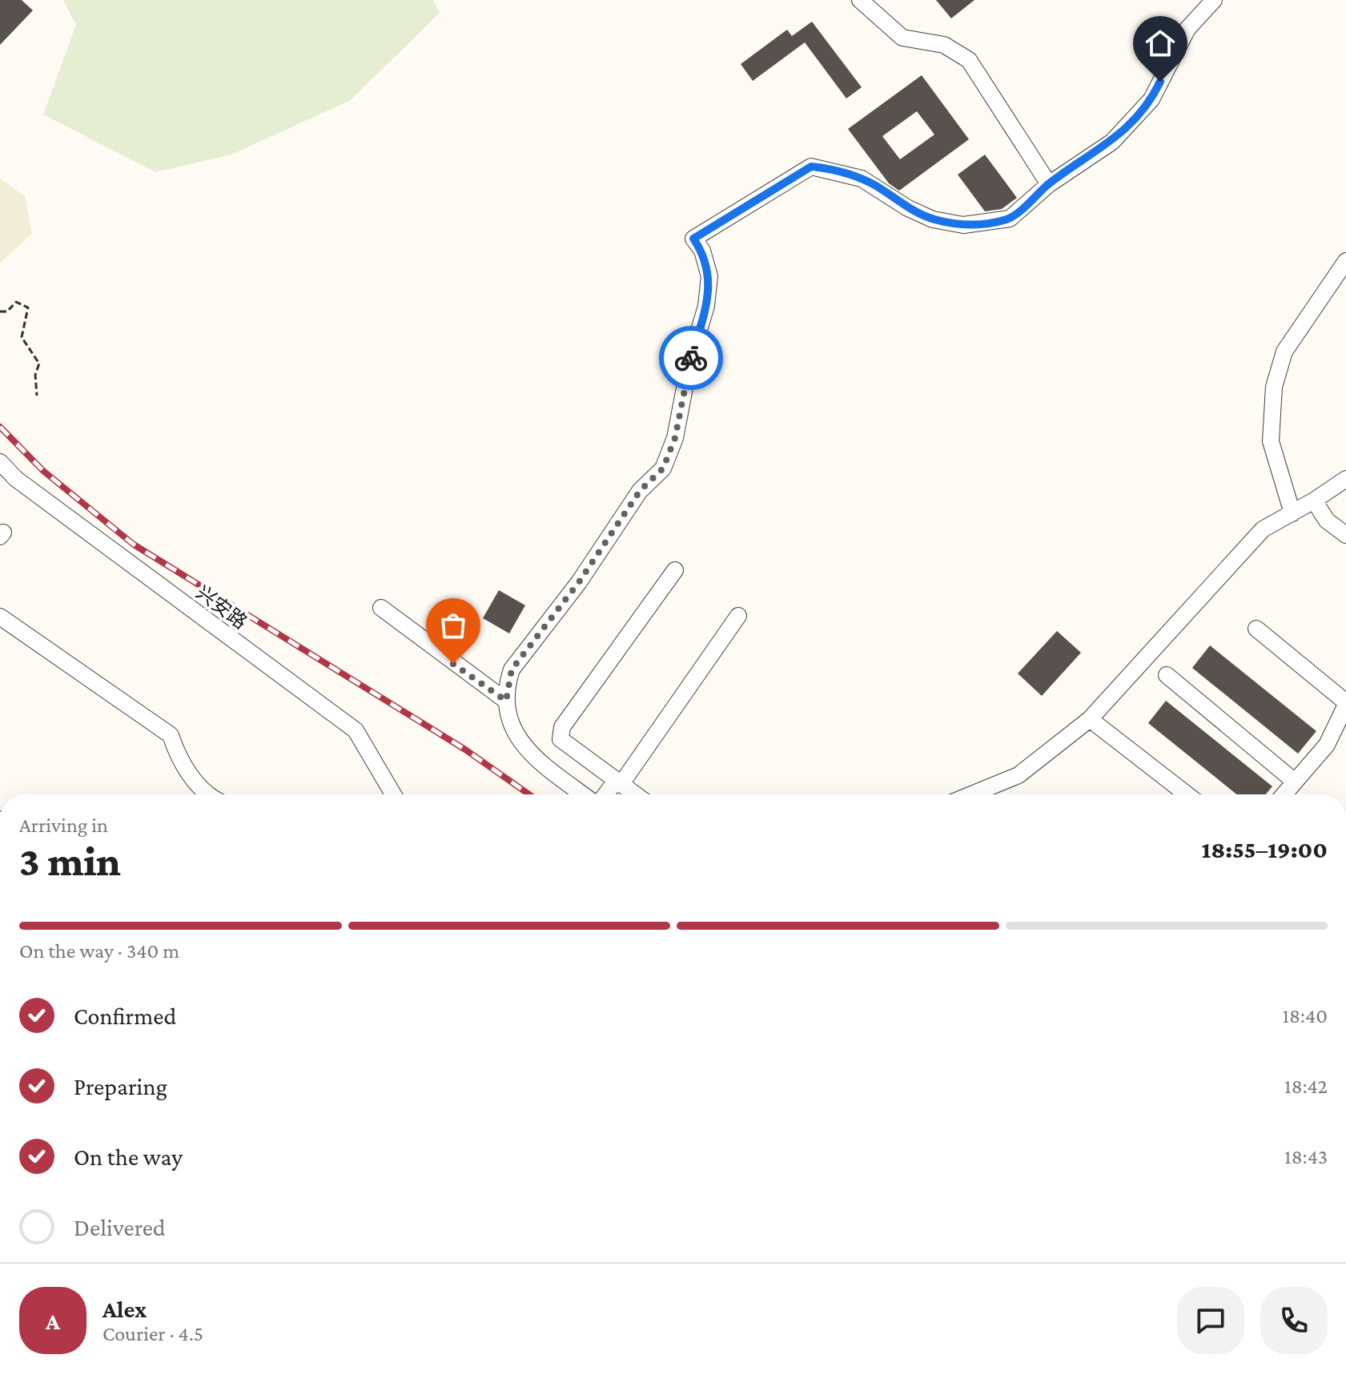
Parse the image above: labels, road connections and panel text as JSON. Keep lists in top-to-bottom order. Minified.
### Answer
{"streets":{"street":["兴安路"]},"page":{"heading":["3 min","Arriving in","18:55–19:00"],"panel":["Alex","Courier · 4.5"],"bar":"On the way · 340 m","list":[["Confirmed","18:40"],["Preparing","18:42"],["On the way","18:43"],"Delivered"],"round":"A"}}
